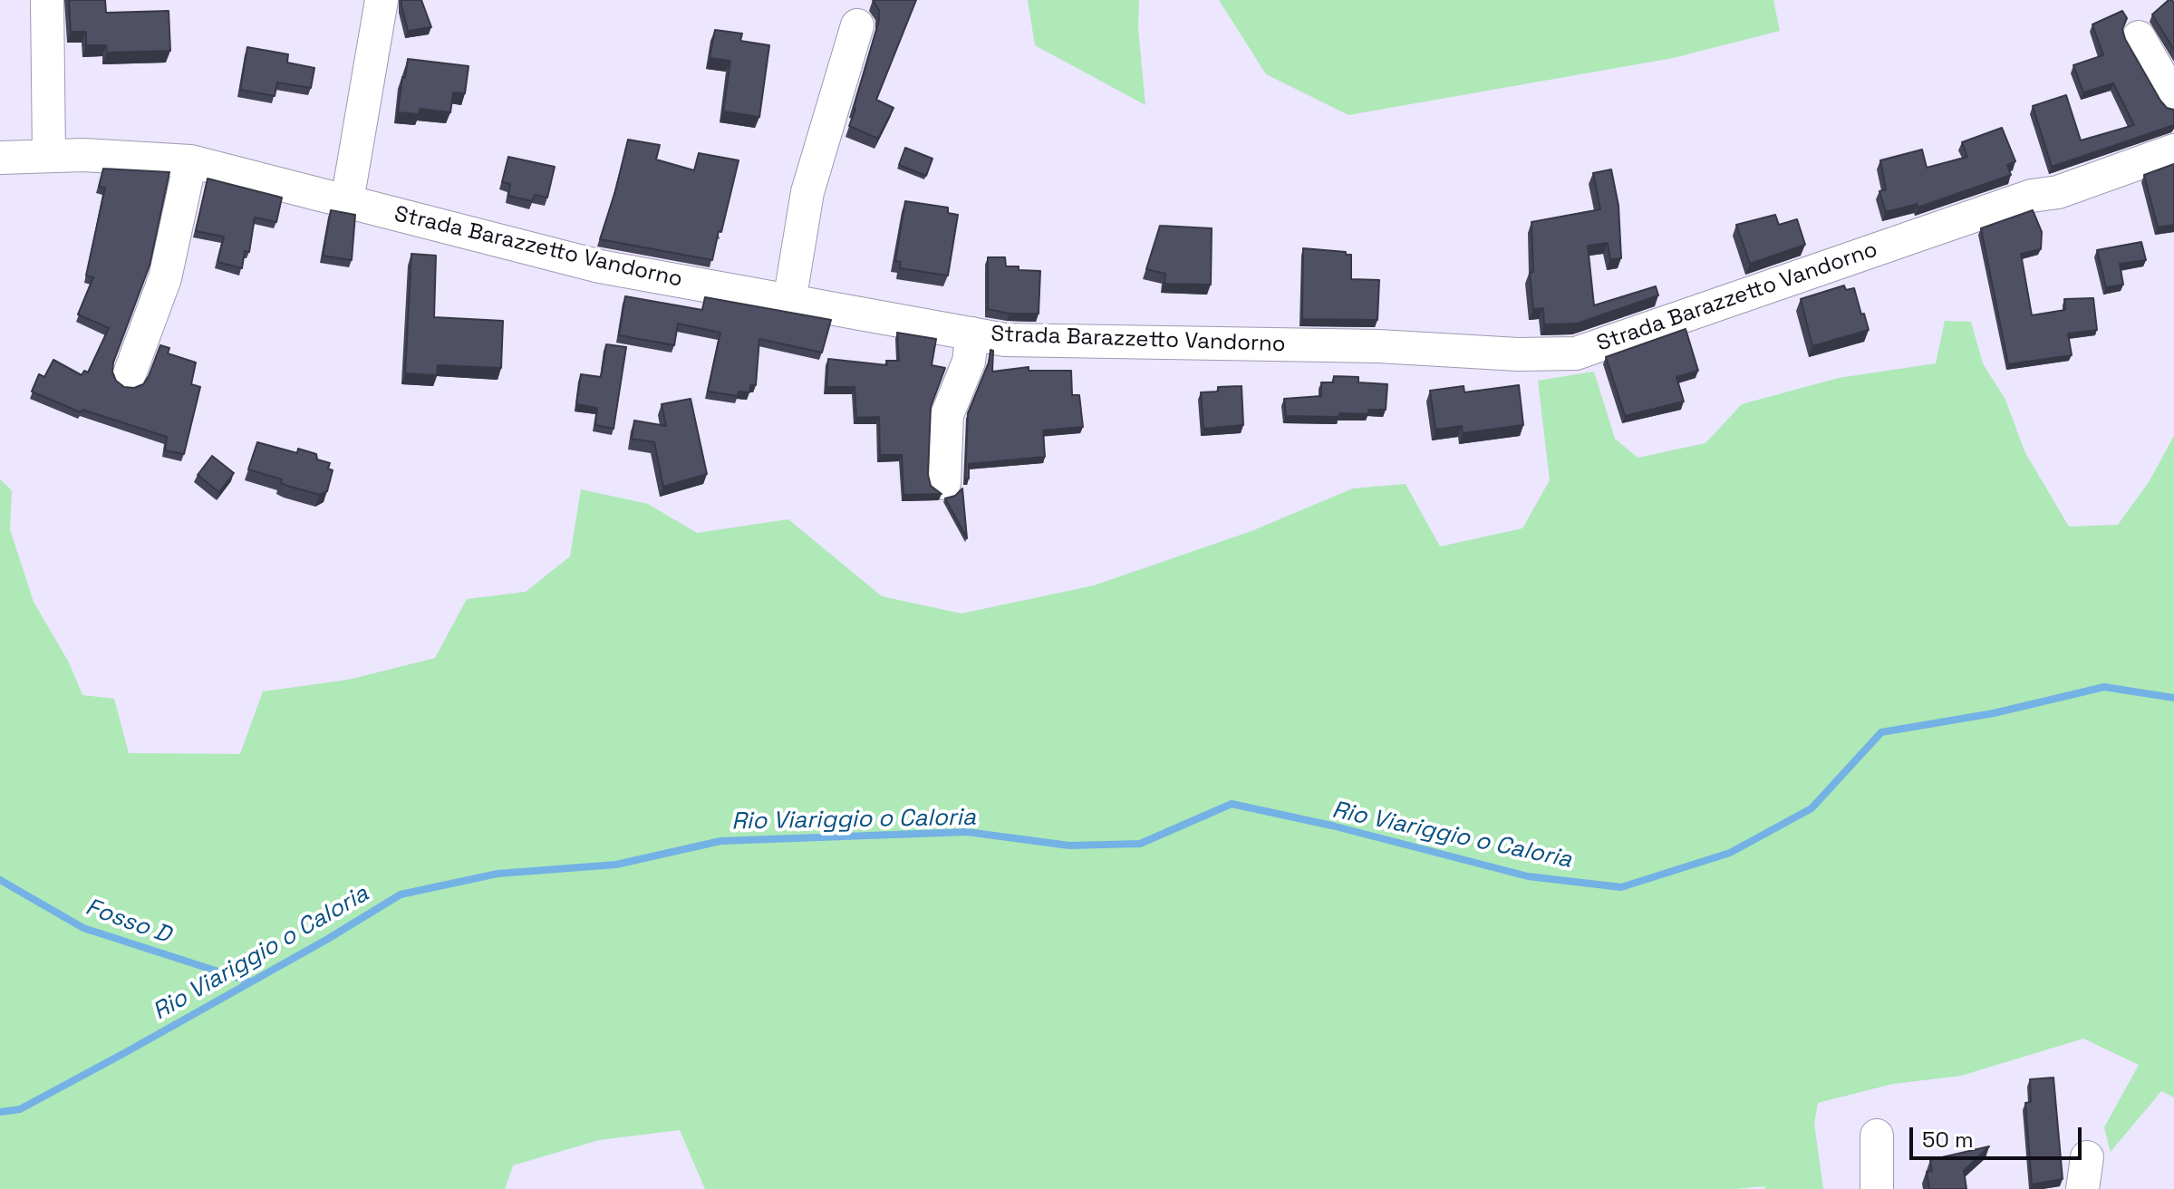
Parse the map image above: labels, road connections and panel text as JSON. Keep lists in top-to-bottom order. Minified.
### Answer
{"streets":{"street":["Strada Barazzetto Vandorno"]},"water":["Rio Viariggio o Caloria","Fosso D"],"scale_bar":"50 m"}
